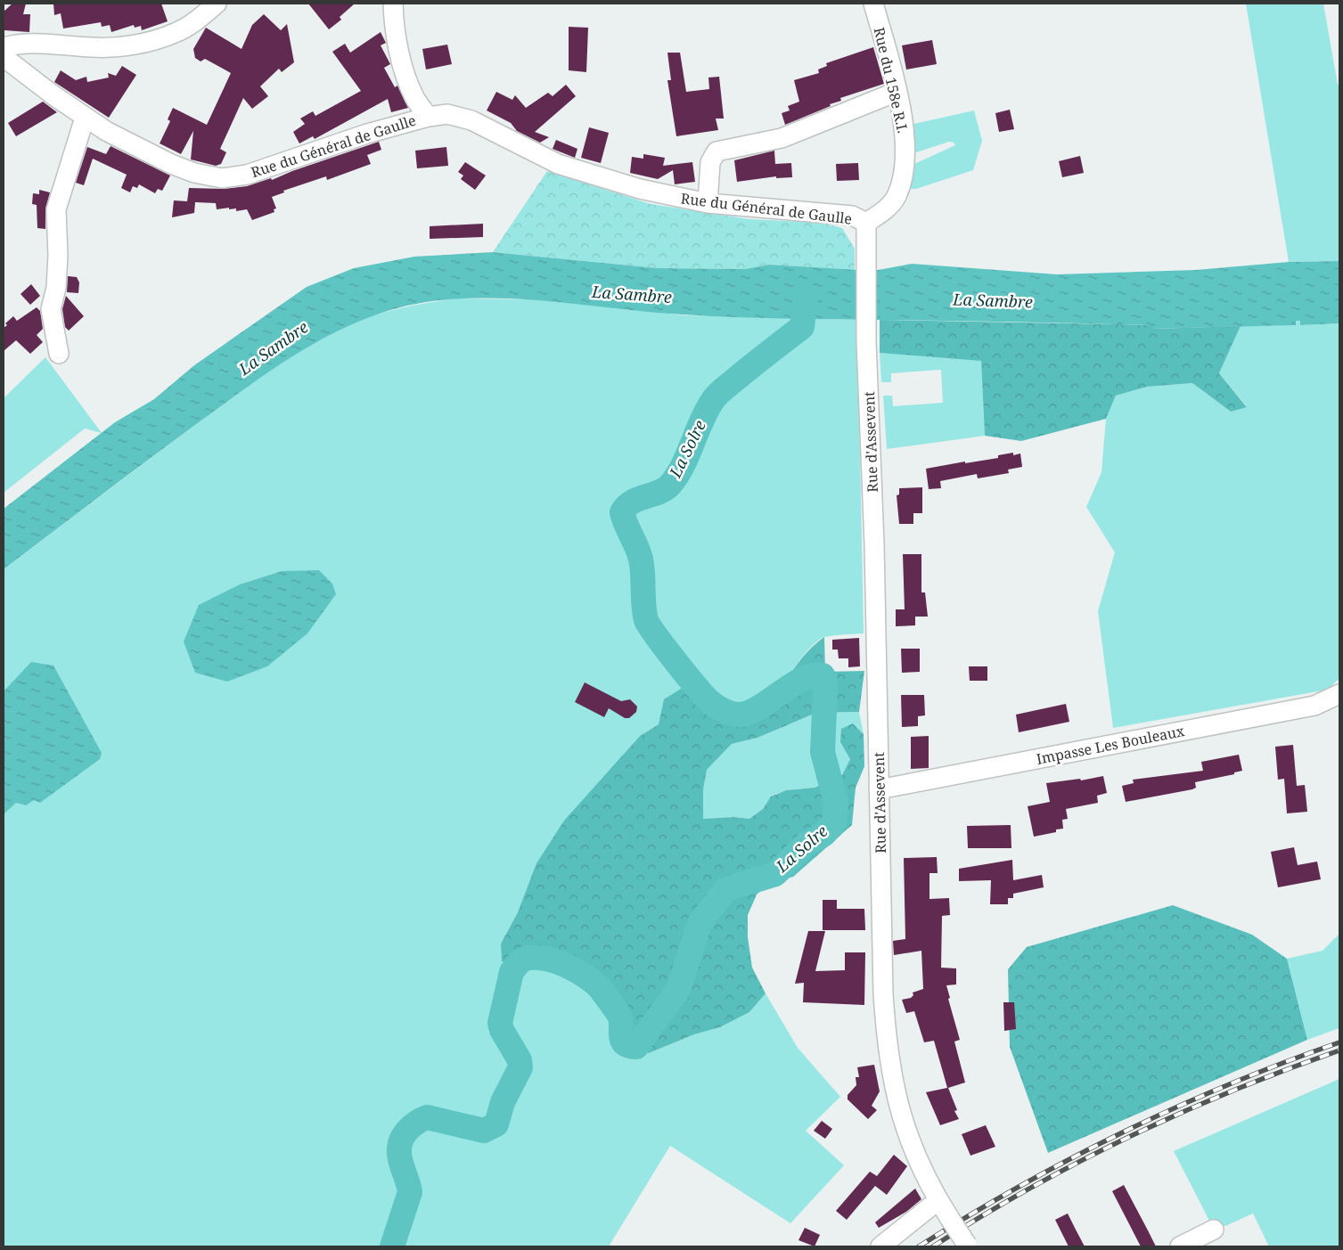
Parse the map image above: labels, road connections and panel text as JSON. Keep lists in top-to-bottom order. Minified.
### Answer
{"streets":{"street":["Rue du 158e R.I.","Rue du Général de Gaulle","Rue d'Assevent","Impasse Les Bouleaux"]},"crossings":[["Rue du 158e R.I.","Rue du Général de Gaulle"],["Rue du 158e R.I.","Rue d'Assevent"],["Rue du Général de Gaulle","Rue d'Assevent"],["Rue d'Assevent","Impasse Les Bouleaux"]],"water":["La Sambre","La Solre"]}
